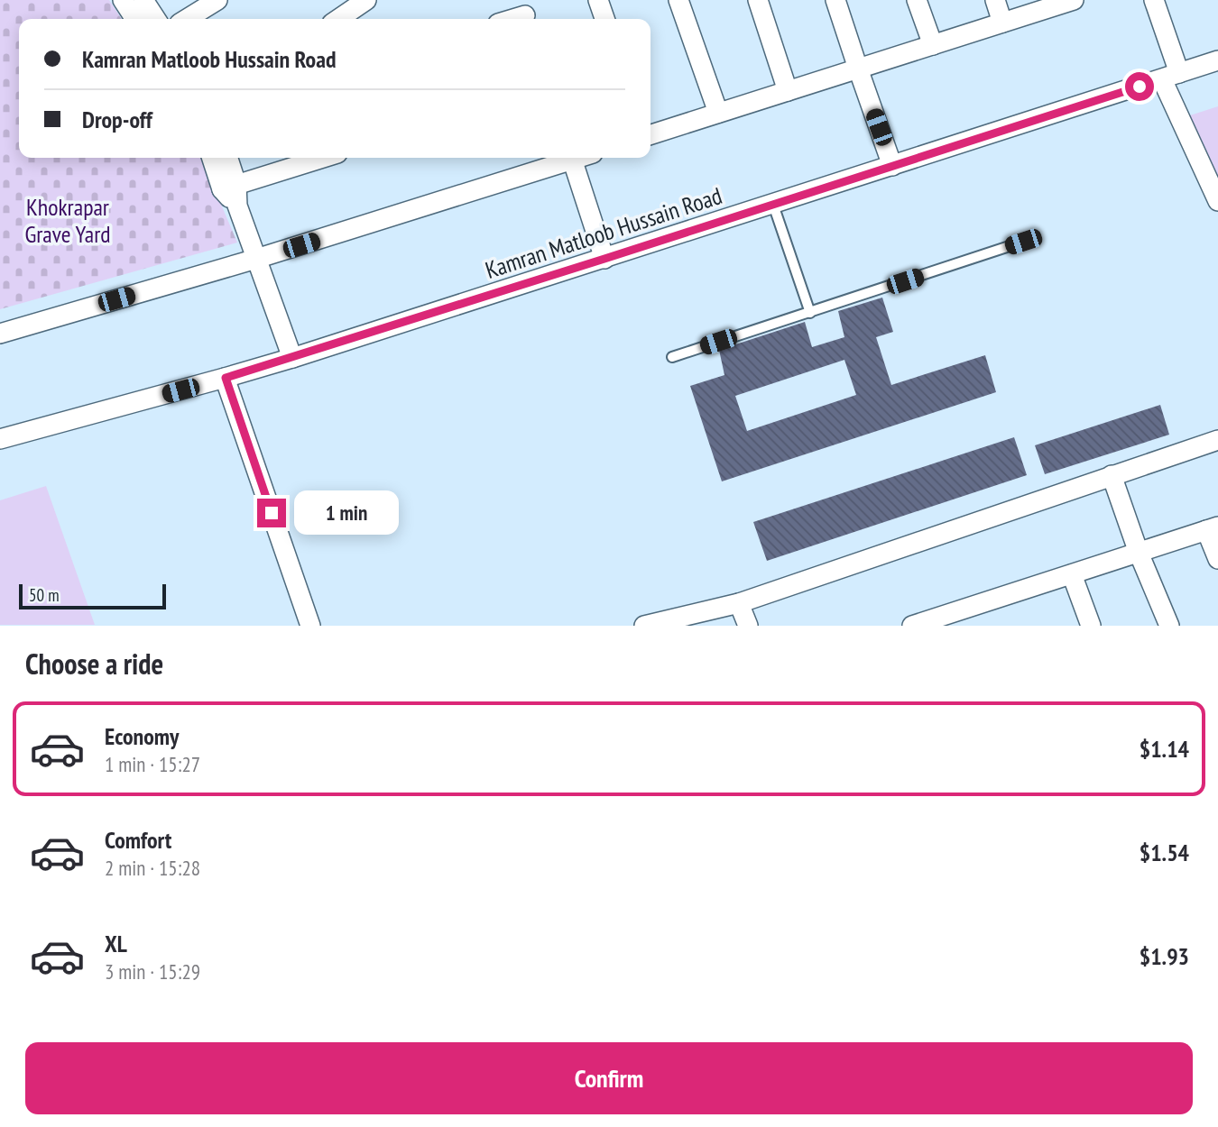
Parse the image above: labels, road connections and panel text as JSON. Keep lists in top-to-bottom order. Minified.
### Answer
{"streets":{"street":["Kamran Matloob Hussain Road"]},"parks":["Khokrapar Grave Yard"],"scale_bar":"50 m","page":{"banner":["Kamran Matloob Hussain Road","Drop-off"],"bubble":"1 min","scale":"50 m","heading":"Choose a ride","list":[{"name":"Economy","note":"1 min · 15:27","value":"$1.14"},{"name":"Comfort","note":"2 min · 15:28","value":"$1.54"},{"name":"XL","note":"3 min · 15:29","value":"$1.93"}],"buttons":"Confirm"}}
